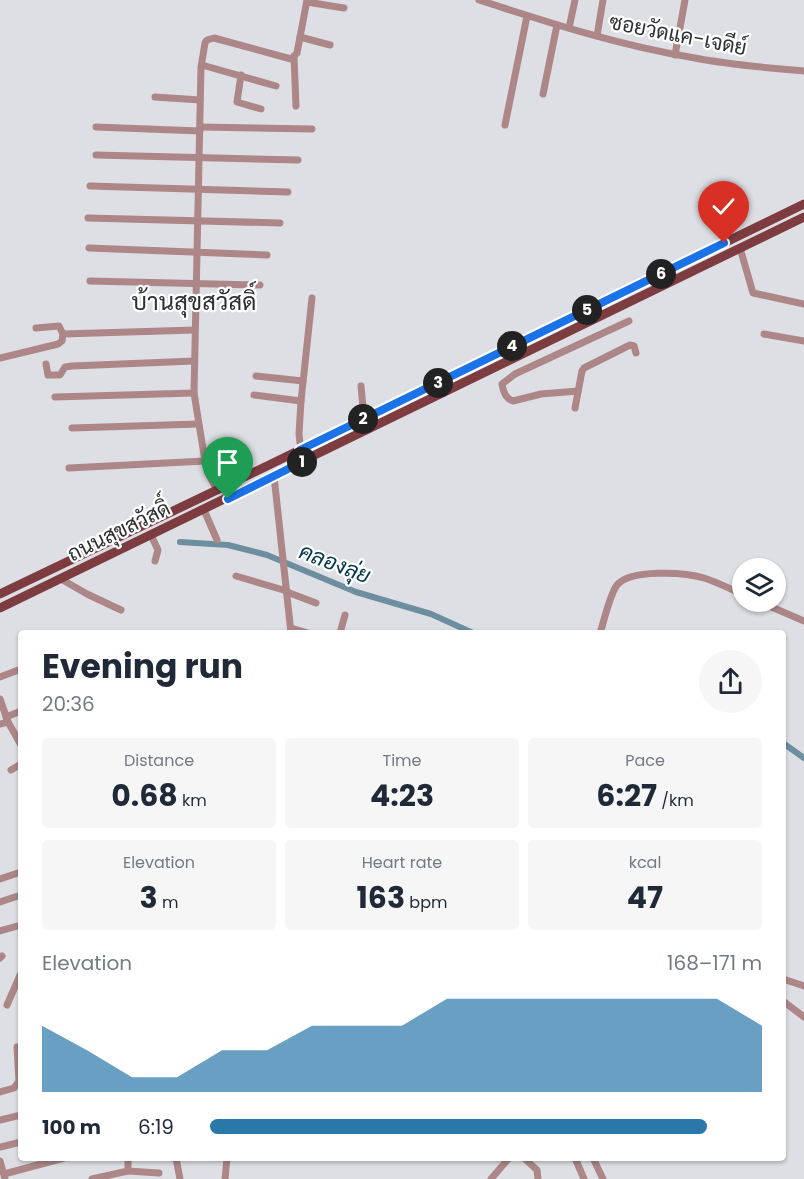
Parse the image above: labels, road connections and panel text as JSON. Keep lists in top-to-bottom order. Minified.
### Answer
{"streets":{"main road":["ถนนสุขสวัสดิ์"],"street":["ซอยวัดแค-เจดีย์"]},"districts":["บ้านสุขสวัสดิ์"],"water":["คลองลุ่ย"],"page":{"pins":["6","5","4","3","2","1"],"heading":["Evening run","20:36"],"stats":[["Distance","0.68 km"],["Time","4:23"],["Pace","6:27 /km"],["Elevation","3 m"],["Heart rate","163 bpm"],["kcal","47"]],"chart":["Elevation","168–171 m"],"list":[{"name":"100 m","note":"6:19"}]}}
